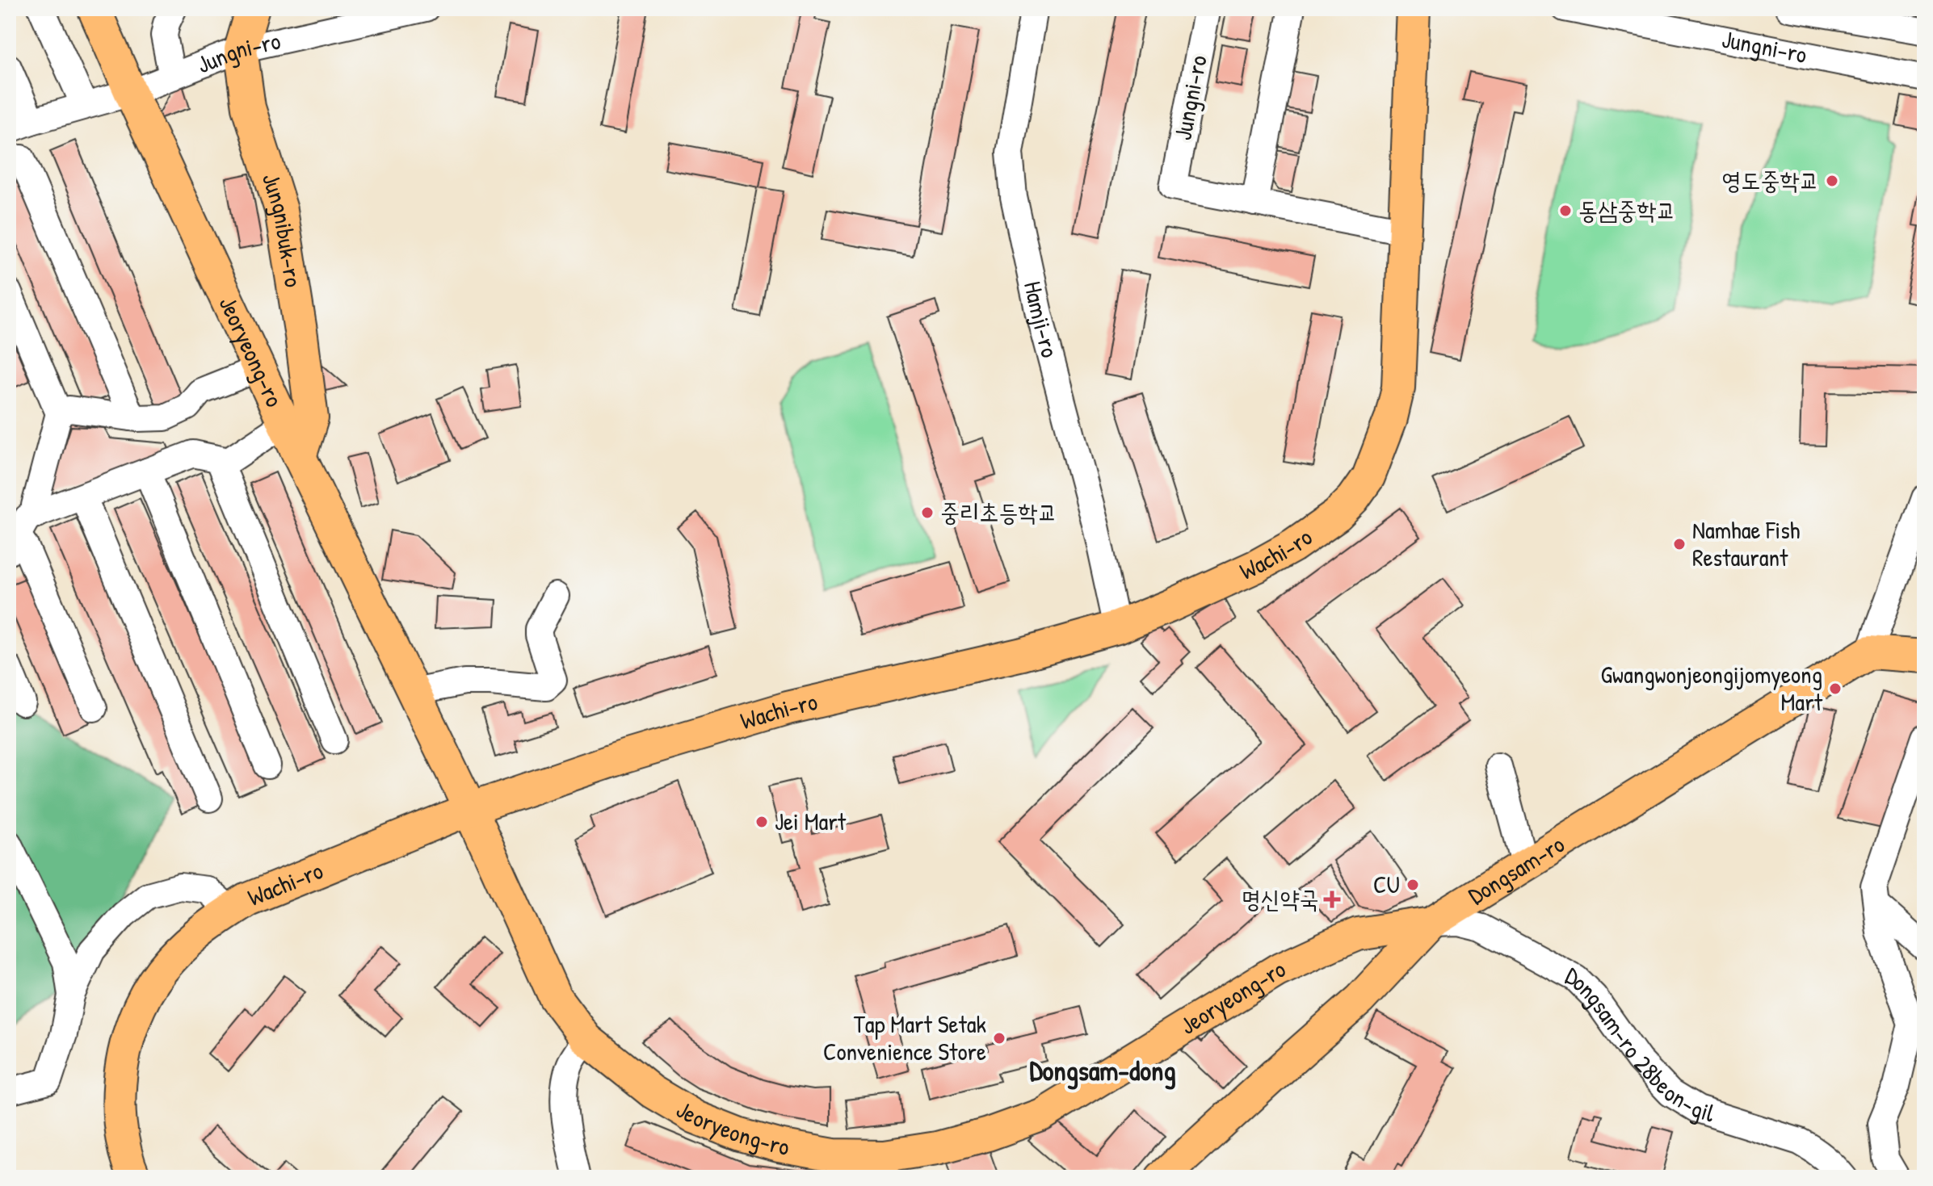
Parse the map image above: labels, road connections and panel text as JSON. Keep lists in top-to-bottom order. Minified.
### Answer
{"streets":{"main road":["Jungnibuk-ro","Jeoryeong-ro","Wachi-ro","Dongsam-ro"],"street":["Jungni-ro","Hamji-ro","Dongsam-ro 28beon-gil"]},"crossings":[["Jungni-ro","Jungnibuk-ro"],["Jungni-ro","Jeoryeong-ro"],["Jungnibuk-ro","Jeoryeong-ro"],["Hamji-ro","Wachi-ro"],["Jeoryeong-ro","Wachi-ro"],["Jeoryeong-ro","Dongsam-ro"],["Jeoryeong-ro","Dongsam-ro 28beon-gil"],["Dongsam-ro","Dongsam-ro 28beon-gil"]],"districts":["Dongsam-dong"],"places":{"other":["영도중학교","동삼중학교","중리초등학교","Namhae Fish Restaurant","Gwangwonjeongijomyeong Mart","Jei Mart","CU","Tap Mart Setak Convenience Store"],"health":["명신약국"]}}
